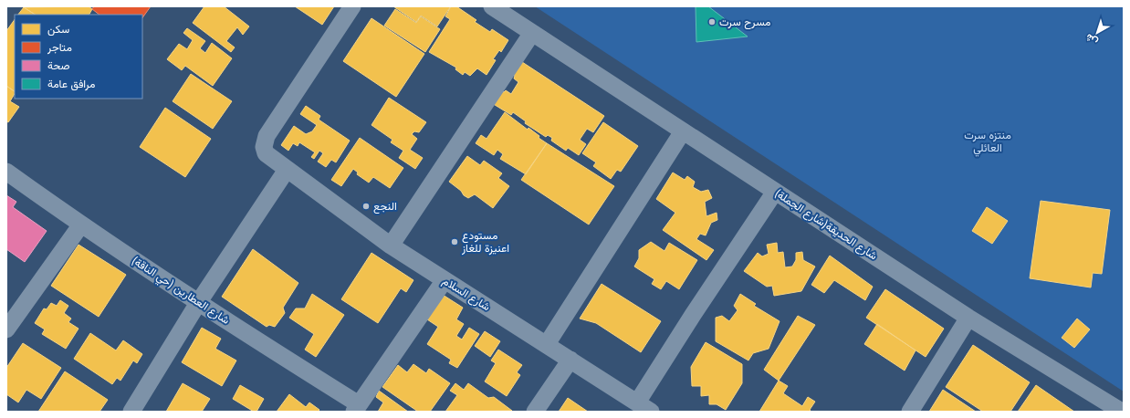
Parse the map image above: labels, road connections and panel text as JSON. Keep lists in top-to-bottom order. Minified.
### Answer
{"streets":{"street":["شارع الحديقة(شارع الجملة)","شارع العطارين (حي الناقة)","شارع السلام"]},"parks":["منتزه سرت العائلي"],"places":["مسرح سرت","النجع","مستودع اعنيزة للغاز"],"legend":["سكن","متاجر","صحة","مرافق عامة"],"north":"bottom left"}
